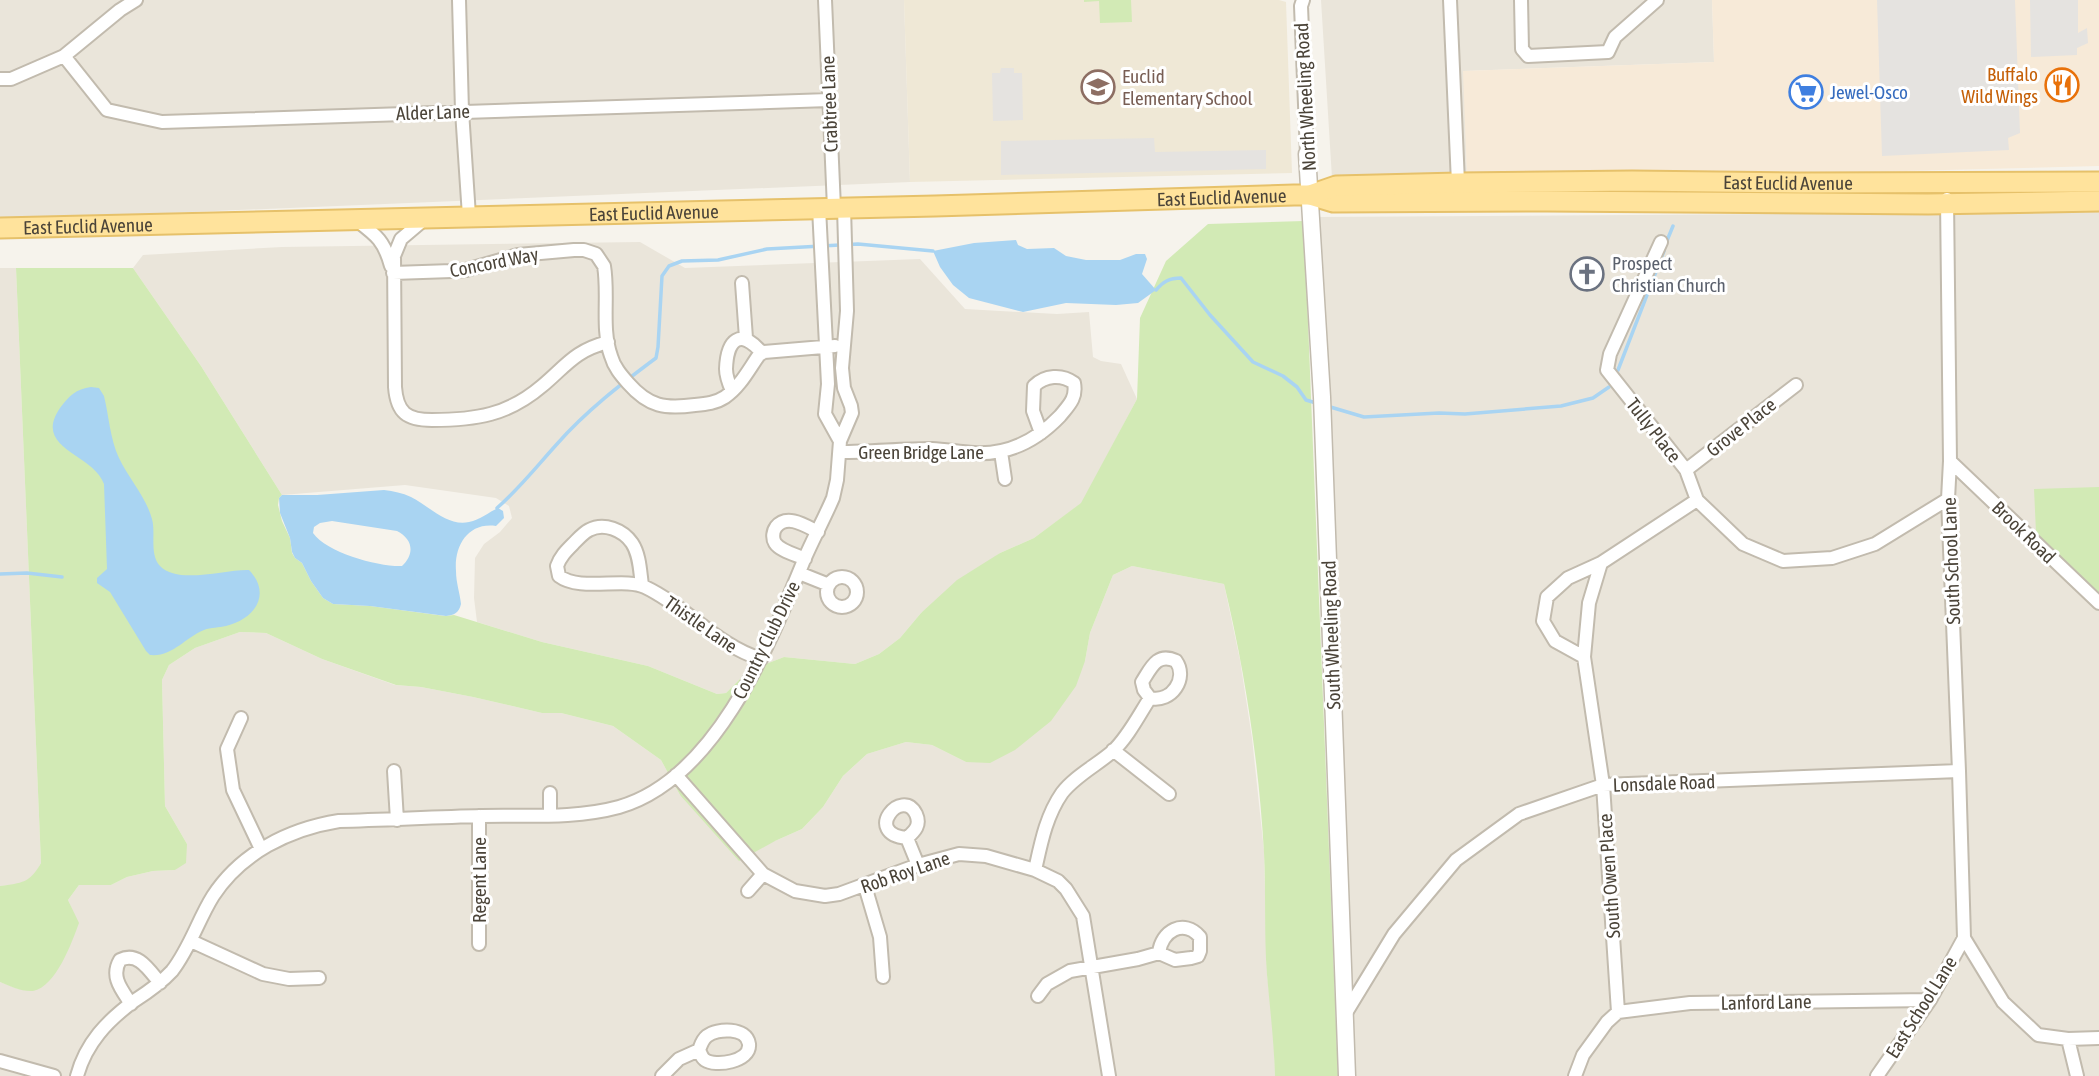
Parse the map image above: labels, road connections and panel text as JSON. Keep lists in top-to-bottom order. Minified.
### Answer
{"streets":{"main road":["East Euclid Avenue"],"street":["North Wheeling Road","Crabtree Lane","Alder Lane","Concord Way","Grove Place","Tully Place","Green Bridge Lane","Brook Road","South School Lane","Thistle Lane","South Wheeling Road","Country Club Drive","Lonsdale Road","Rob Roy Lane","South Owen Place","Regent Lane","Lanford Lane","East School Lane"]},"crossings":[["North Wheeling Road","East Euclid Avenue"],["North Wheeling Road","South Wheeling Road"],["Crabtree Lane","Alder Lane"],["Crabtree Lane","East Euclid Avenue"],["Crabtree Lane","Country Club Drive"],["East Euclid Avenue","South School Lane"],["East Euclid Avenue","South Wheeling Road"],["East Euclid Avenue","Country Club Drive"],["Grove Place","Tully Place"],["Tully Place","South School Lane"],["Green Bridge Lane","Country Club Drive"],["Brook Road","South School Lane"],["South School Lane","Lonsdale Road"],["South School Lane","East School Lane"],["Thistle Lane","Country Club Drive"],["South Wheeling Road","Lonsdale Road"],["Country Club Drive","Rob Roy Lane"],["Country Club Drive","Regent Lane"],["Lonsdale Road","South Owen Place"],["South Owen Place","Lanford Lane"],["Lanford Lane","East School Lane"]],"places":{"restaurant":["Buffalo Wild Wings"],"school or university":["Euclid Elementary School"],"supermarket":["Jewel-Osco"],"church":["Prospect Christian Church"]}}
